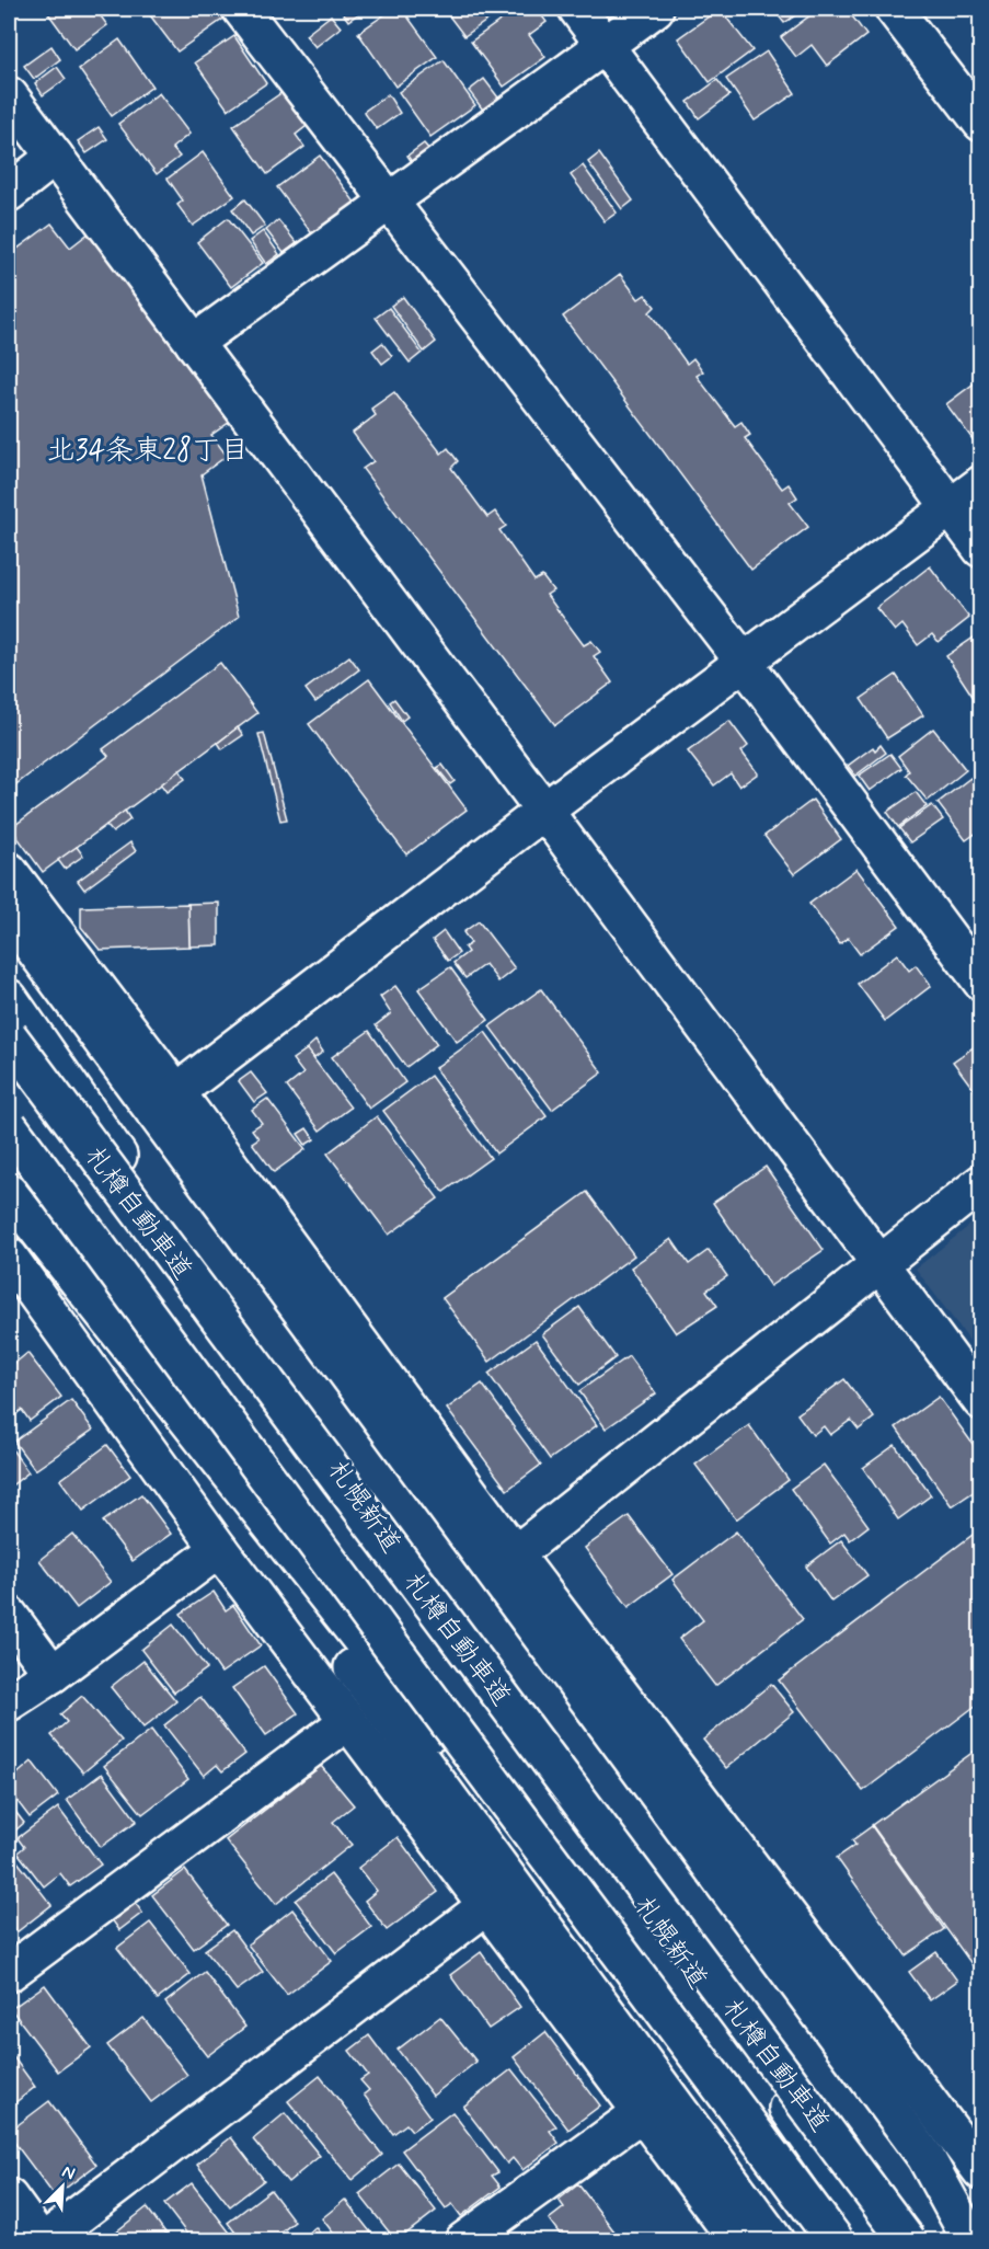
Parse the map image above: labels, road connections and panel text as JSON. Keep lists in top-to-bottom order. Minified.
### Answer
{"streets":{"main road":["札樽自動車道","札幌新道"]},"crossings":[["札樽自動車道","札幌新道"]],"districts":["北34条東28丁目"],"north":"top right"}
